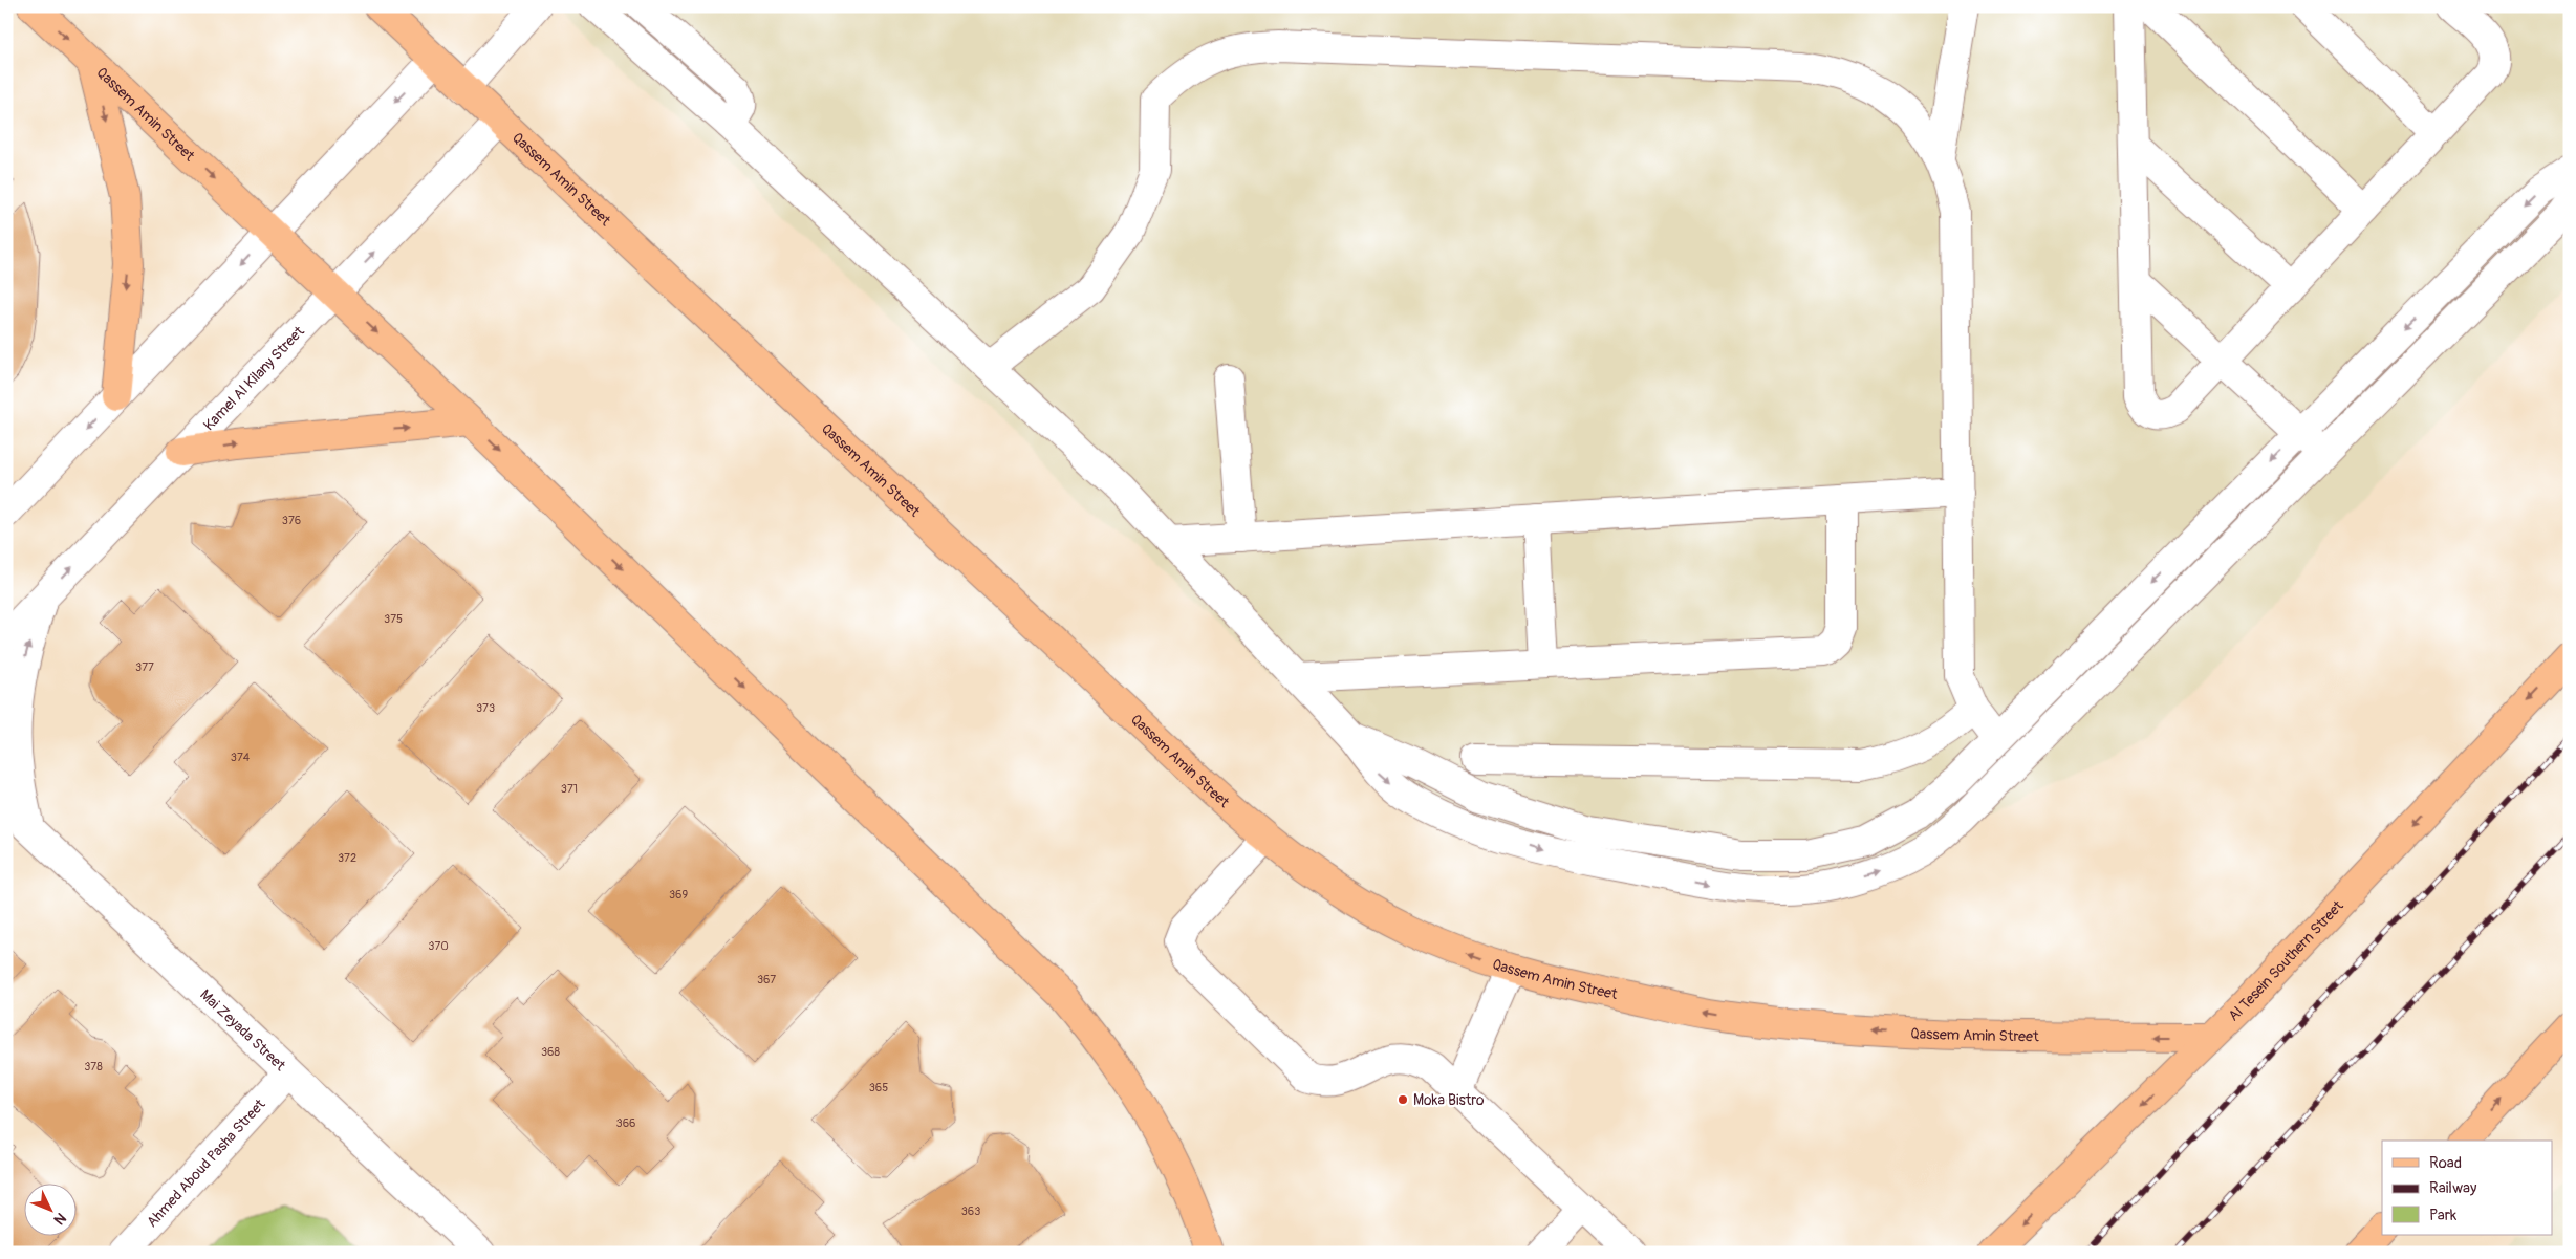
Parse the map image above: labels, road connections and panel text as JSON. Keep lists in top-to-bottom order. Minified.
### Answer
{"streets":{"main road":["Qassem Amin Street","Al Tesein Southern Street"],"street":["Kamel Al Kilany Street","Mai Zeyada Street","Ahmed Aboud Pasha Street"]},"crossings":[["Qassem Amin Street","Kamel Al Kilany Street"],["Qassem Amin Street","Al Tesein Southern Street"],["Mai Zeyada Street","Ahmed Aboud Pasha Street"]],"one_way":["Al Tesein Southern Street"],"places":["Moka Bistro"],"house_numbers":["376","375","377","373","374","371","372","369","370","367","368","378","365","366","363"],"legend":["Road","Railway","Park"],"north":"bottom right"}
